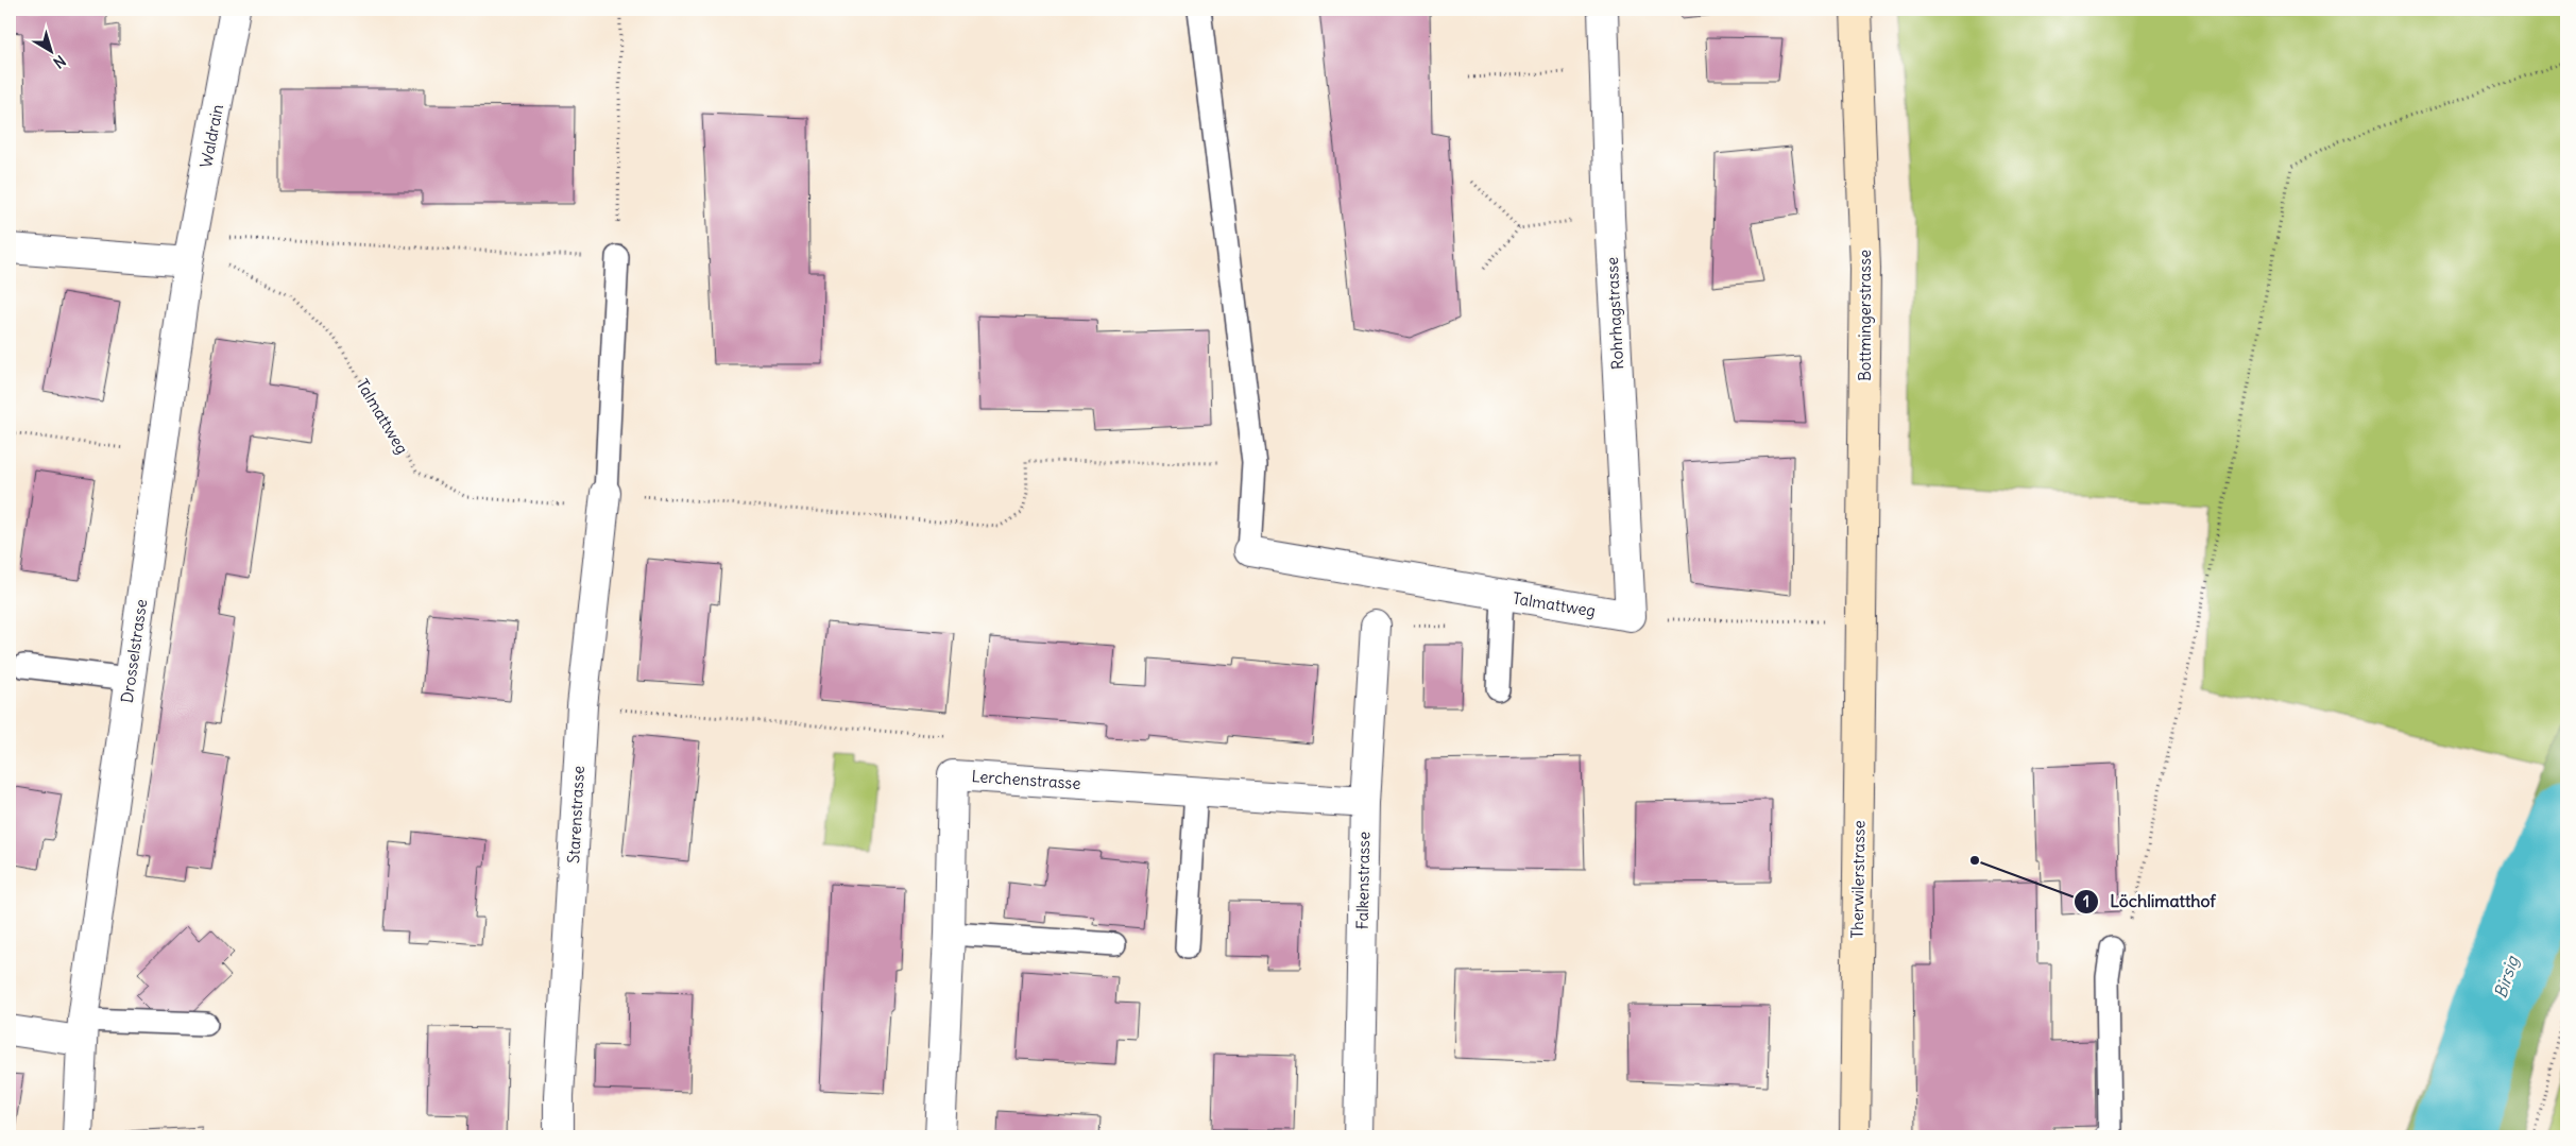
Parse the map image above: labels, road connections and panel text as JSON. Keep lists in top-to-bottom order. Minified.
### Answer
{"streets":{"main road":["Bottmingerstrasse","Therwilerstrasse"],"street":["Waldrain","Rohrhagstrasse","Talmattweg","Drosselstrasse","Lerchenstrasse","Starenstrasse","Falkenstrasse"]},"crossings":[["Waldrain","Talmattweg"],["Waldrain","Drosselstrasse"],["Rohrhagstrasse","Talmattweg"],["Bottmingerstrasse","Therwilerstrasse"],["Talmattweg","Drosselstrasse"],["Talmattweg","Starenstrasse"],["Lerchenstrasse","Falkenstrasse"]],"water":["Birsig"],"places":["Löchlimatthof"],"north":"bottom right"}
